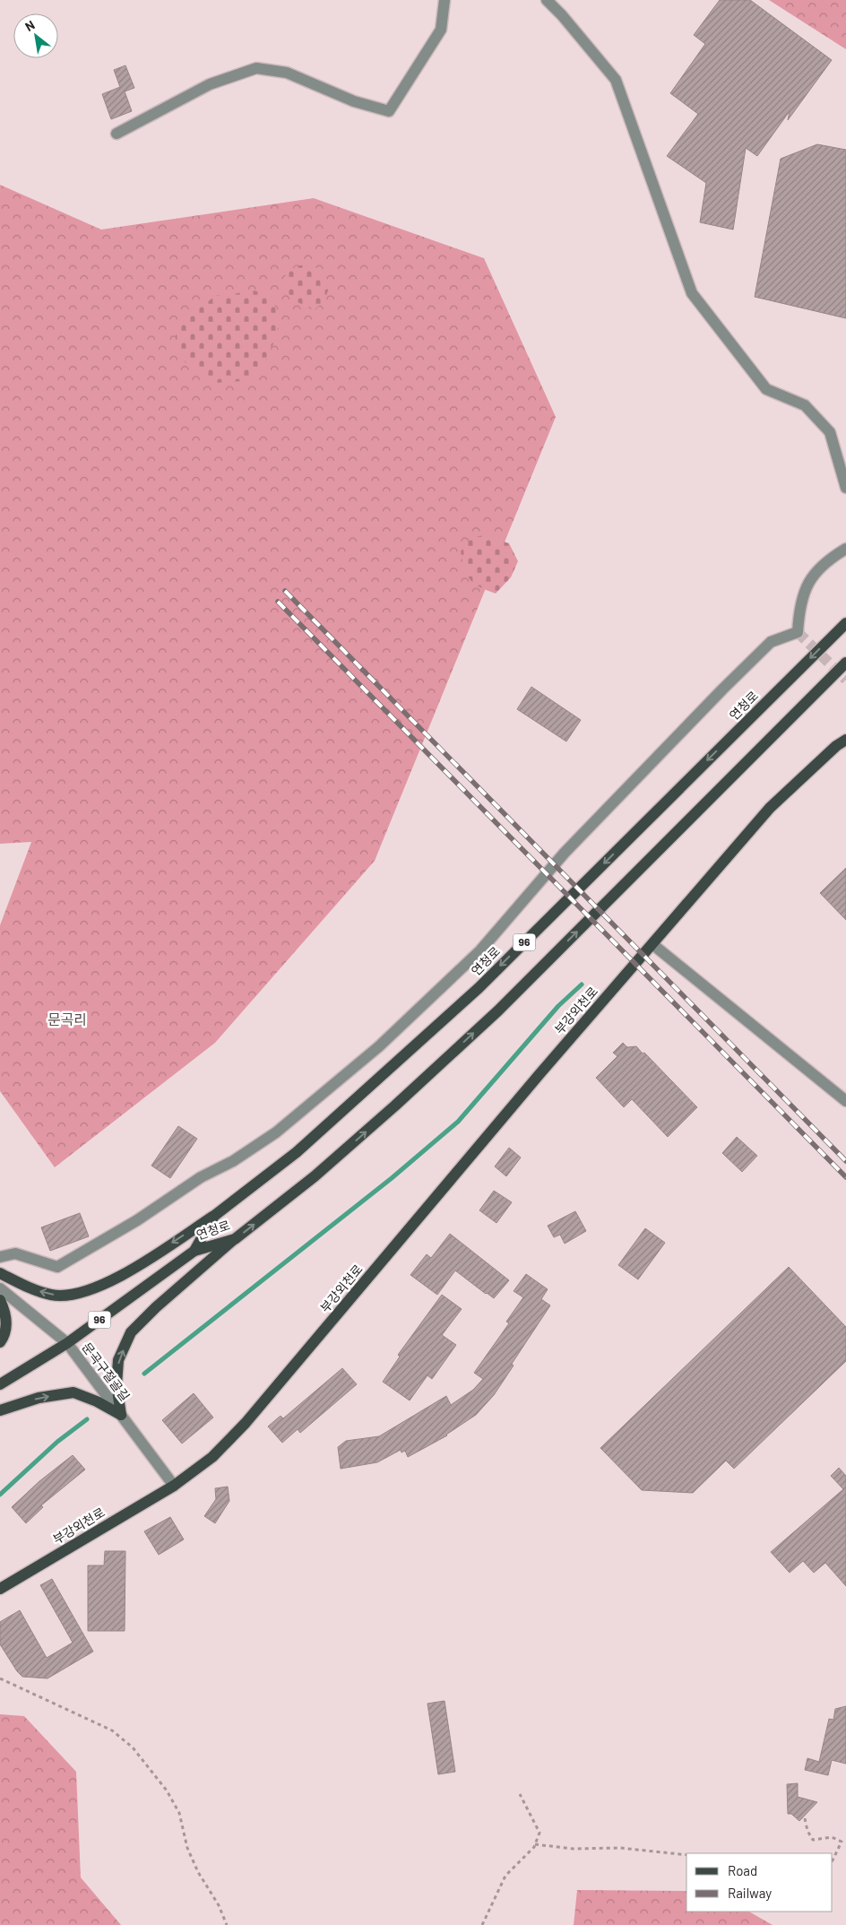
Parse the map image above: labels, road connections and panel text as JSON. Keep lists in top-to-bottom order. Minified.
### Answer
{"streets":{"main road":["연청로","96","부강외천로"],"street":["문곡구절골길"]},"crossings":[["연청로","문곡구절골길"],["부강외천로","문곡구절골길"]],"districts":["문곡리"],"legend":["Road","Railway"],"north":"top left"}
